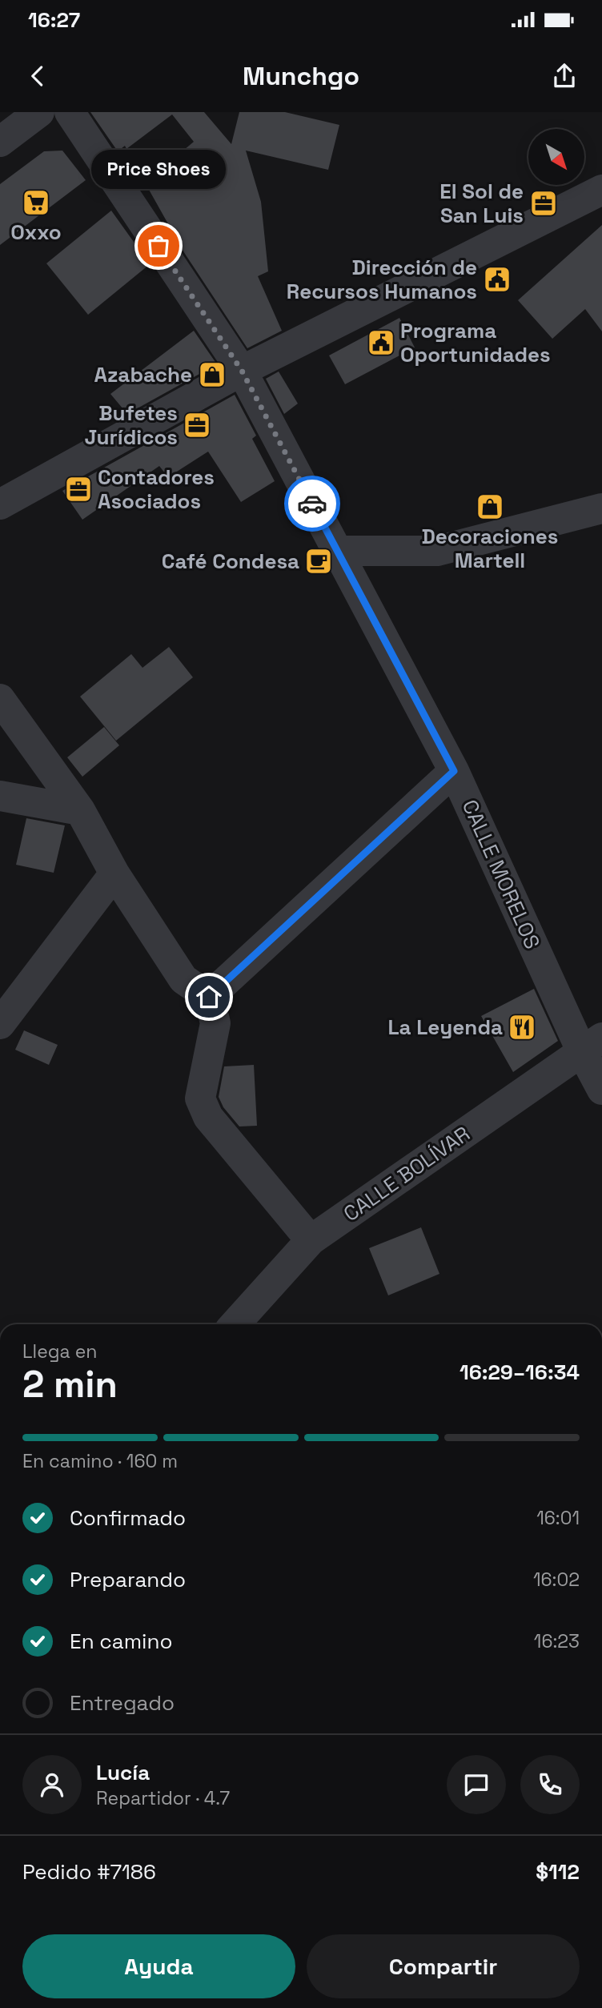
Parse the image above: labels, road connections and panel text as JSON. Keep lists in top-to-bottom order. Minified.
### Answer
{"streets":{"street":["CALLE MORELOS","CALLE BOLÍVAR"]},"crossings":[["CALLE MORELOS","CALLE BOLÍVAR"]],"places":{"supermarket":["Oxxo"],"office":["El Sol de San Luis","Bufetes Jurídicos","Contadores Asociados"],"other":["Price Shoes"],"public building":["Dirección de Recursos Humanos","Programa Oportunidades"],"shop":["Azabache","Decoraciones Martell"],"cafe":["Café Condesa"],"restaurant":["La Leyenda"]},"north":"bottom right","page":{"status":"16:27","header":"Munchgo","bubble":"Price Shoes","heading":["2 min","Llega en","16:29–16:34"],"panel":["Lucía","Repartidor · 4.7","Pedido #7186","$112"],"bar":"En camino · 160 m","list":[["Confirmado","16:01"],["Preparando","16:02"],["En camino","16:23"],"Entregado"],"buttons":["Ayuda","Compartir"]}}
